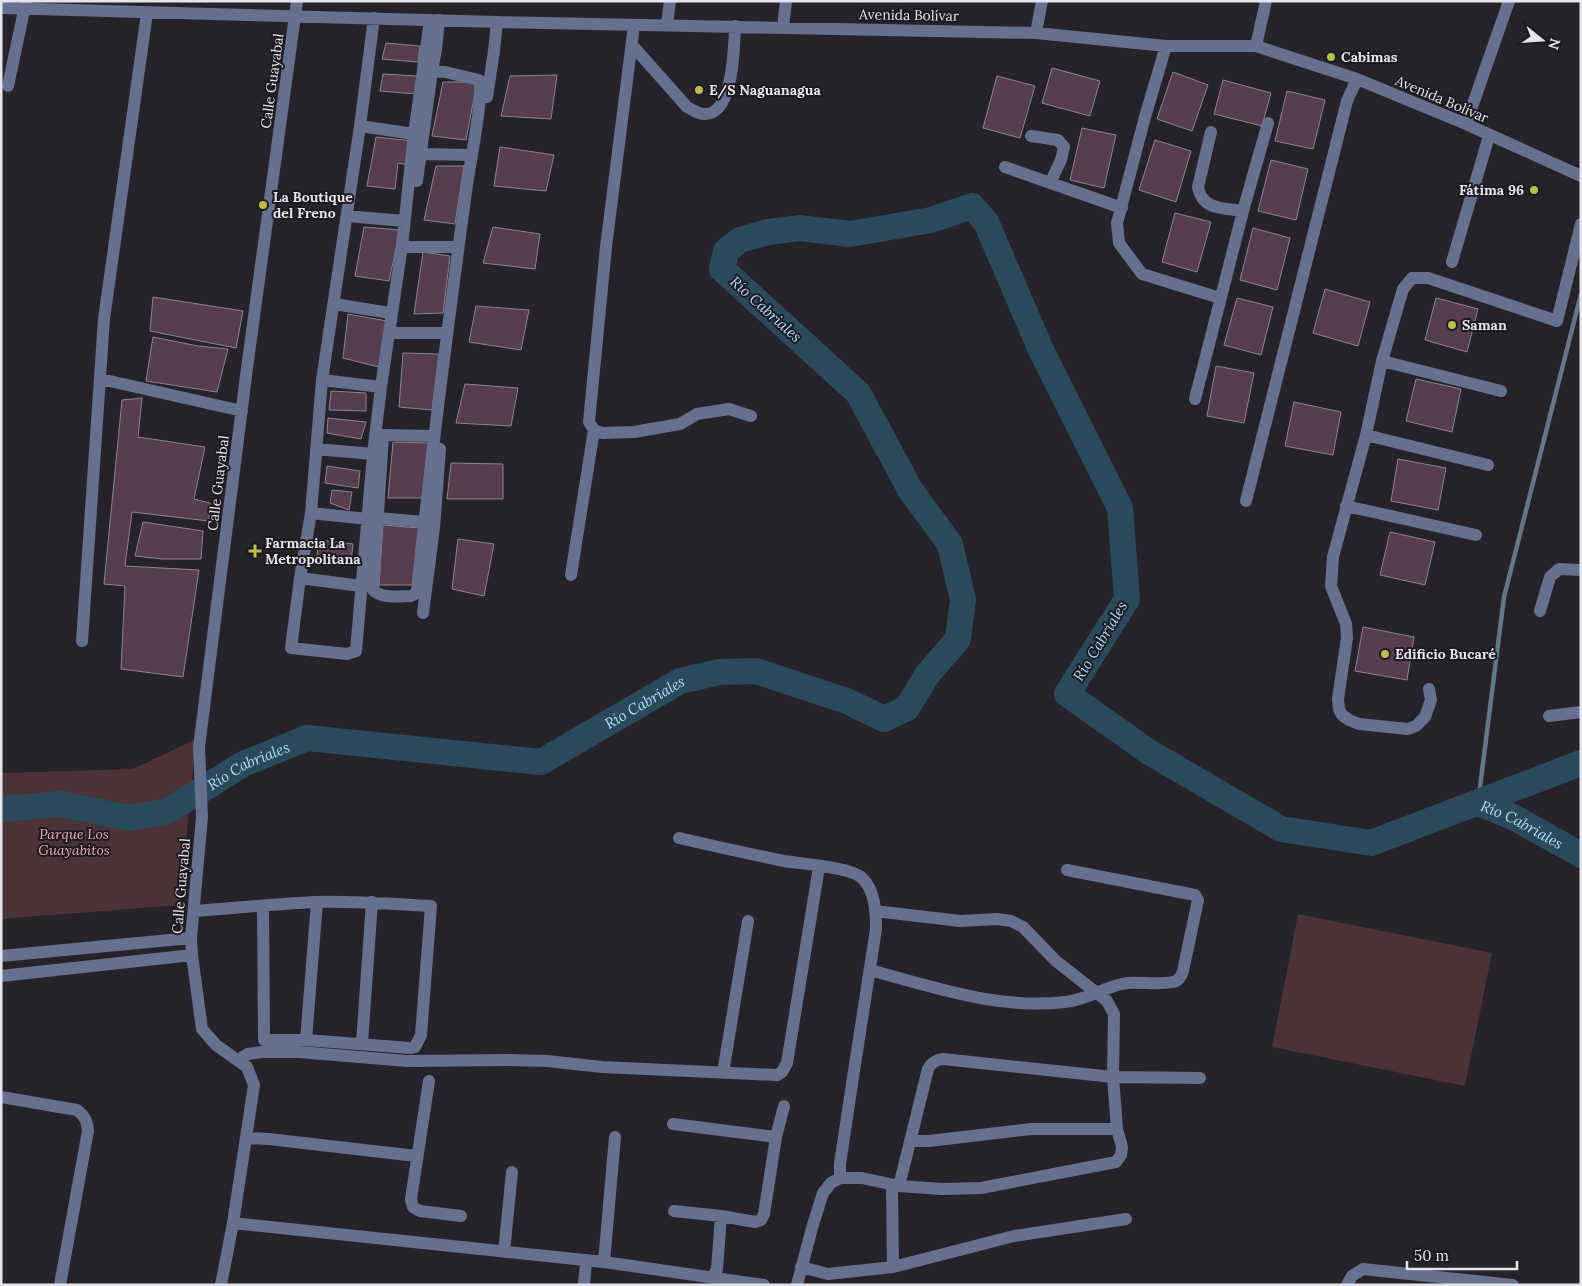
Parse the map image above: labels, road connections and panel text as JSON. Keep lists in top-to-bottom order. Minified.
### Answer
{"streets":{"street":["Avenida Bolívar","Calle Guayabal"]},"crossings":[["Avenida Bolívar","Calle Guayabal"]],"water":["Río Cabriales"],"parks":["Parque Los Guayabitos"],"places":{"other":["Cabimas","E/S Naguanagua","Fátima 96","La Boutique del Freno","Saman","Edificio Bucaré"],"health":["Farmacia La Metropolitana"]},"scale_bar":"50 m","north":"right"}
